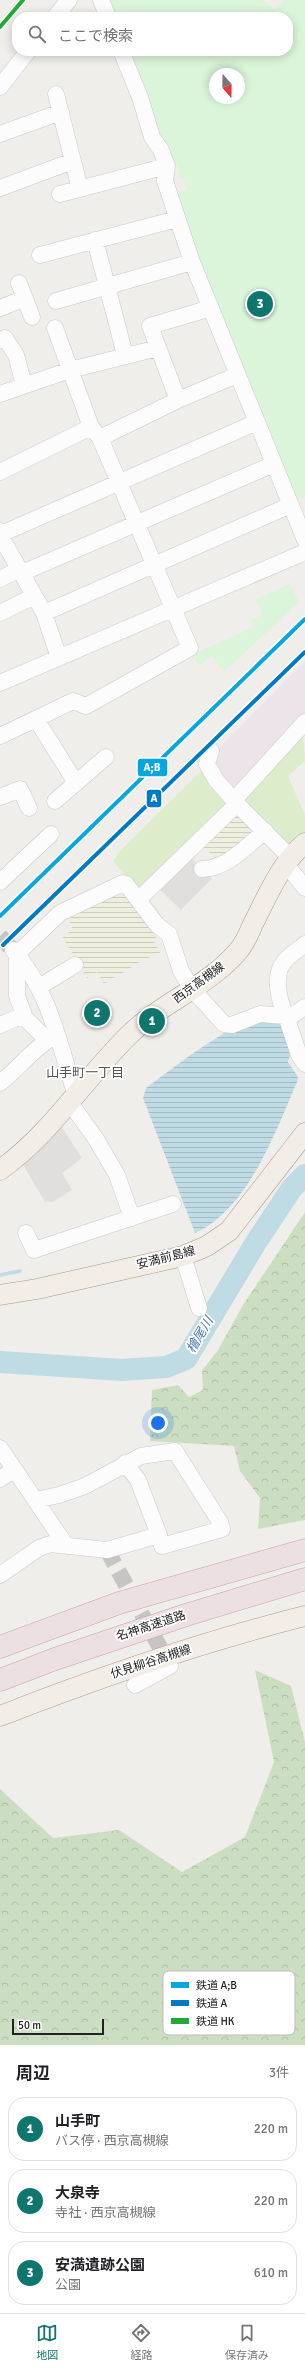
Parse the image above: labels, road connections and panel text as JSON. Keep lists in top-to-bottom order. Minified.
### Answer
{"streets":{"highway":["名神高速道路"],"main road":["西京高槻線","安満前島線","伏見柳谷高槻線"]},"districts":["山手町一丁目"],"water":["檜尾川"],"lines":["rail line HK","rail line A;B","rail line A"],"legend":["鉄道 A;B","鉄道 A","鉄道 HK"],"scale_bar":"50 m","north":"bottom","page":{"search":"ここで検索","pins":["3","2","1"],"scale":"50 m","heading":["周辺","3件"],"list":[{"mark":"1","name":"山手町","note":"バス停 · 西京高槻線","value":"220 m"},{"mark":"2","name":"大泉寺","note":"寺社 · 西京高槻線","value":"220 m"},{"mark":"3","name":"安満遺跡公園","note":"公園","value":"610 m"}],"nav":["地図","経路","保存済み"]}}
